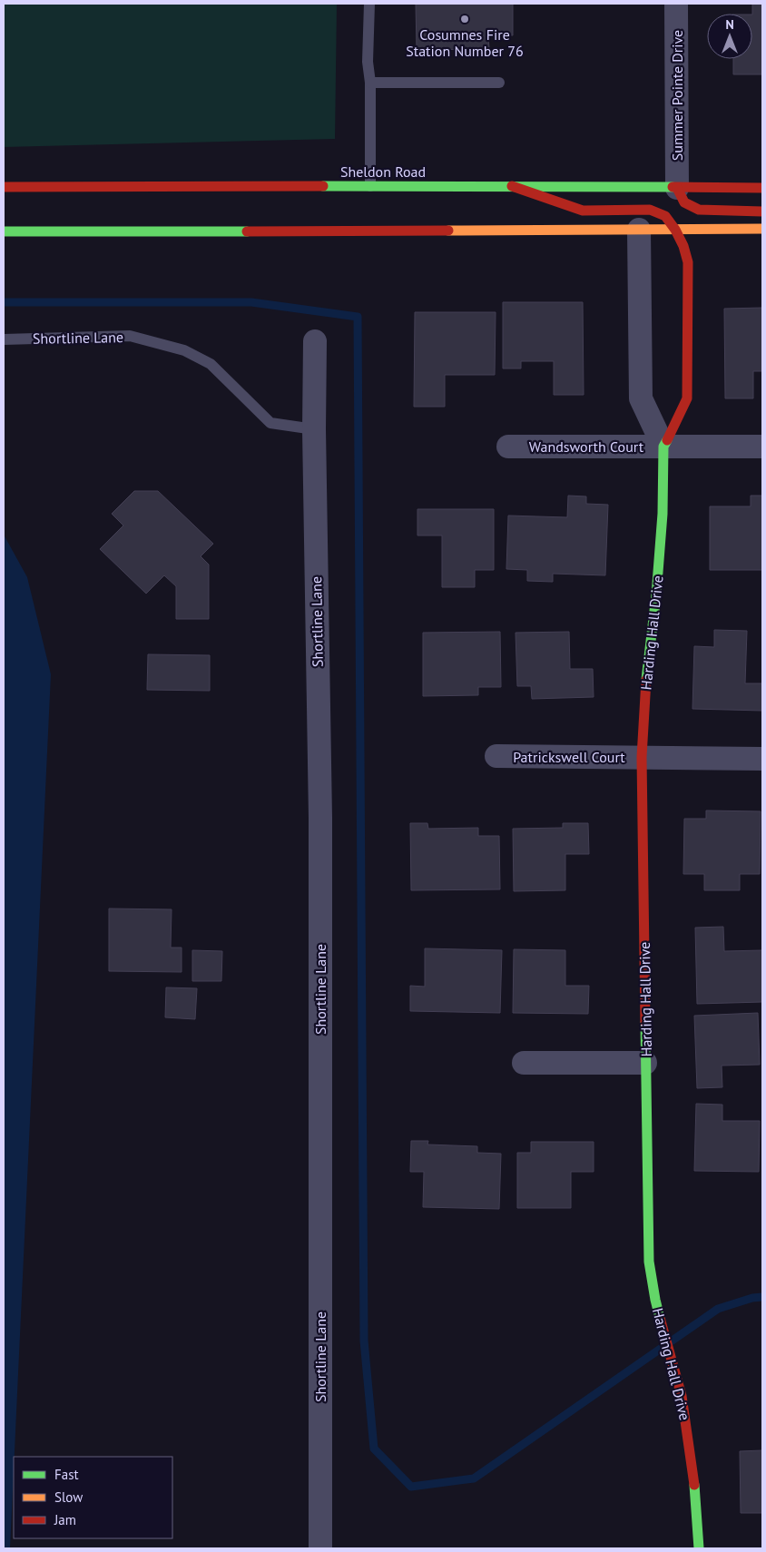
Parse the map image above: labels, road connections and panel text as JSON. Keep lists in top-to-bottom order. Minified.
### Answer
{"streets":{"main road":["Sheldon Road","Harding Hall Drive"],"street":["Summer Pointe Drive","Shortline Lane","Wandsworth Court","Patrickswell Court"]},"crossings":[["Summer Pointe Drive","Sheldon Road"],["Sheldon Road","Harding Hall Drive"],["Wandsworth Court","Harding Hall Drive"],["Harding Hall Drive","Patrickswell Court"]],"places":["Cosumnes Fire Station Number 76"],"legend":["Fast","Slow","Jam"],"north":"top"}
